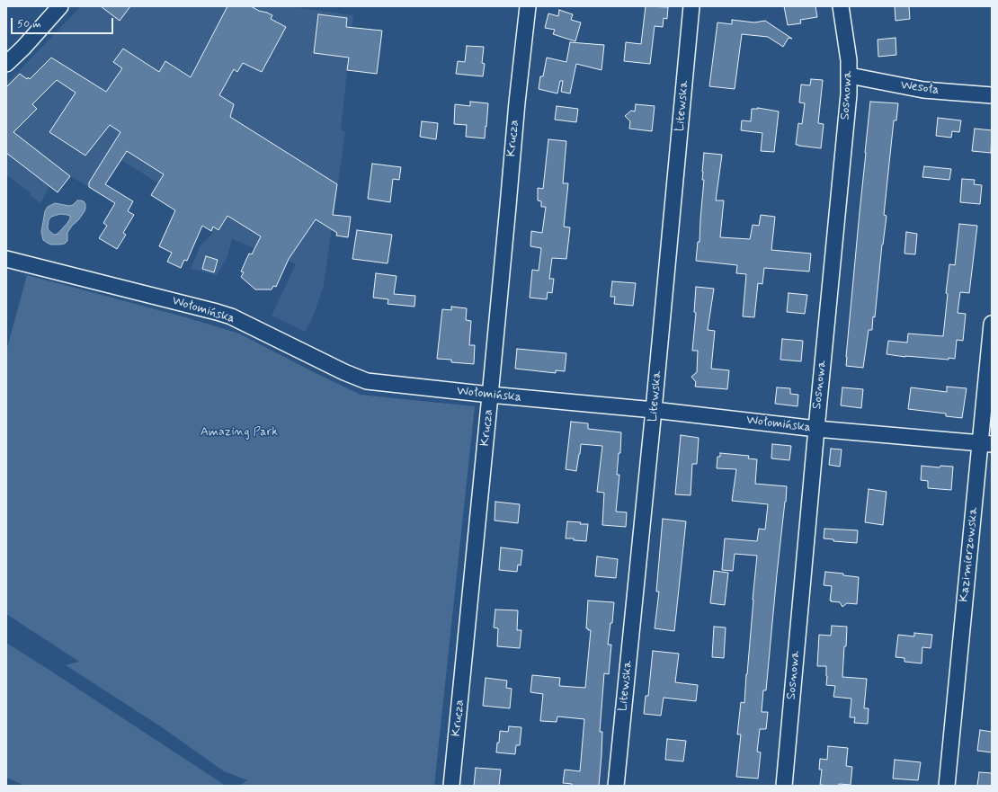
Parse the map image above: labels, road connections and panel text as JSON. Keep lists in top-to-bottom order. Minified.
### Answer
{"streets":{"street":["Wesoła","Sosnowa","Litewska","Krucza","Wołomińska","Kazimierzowska"]},"crossings":[["Wesoła","Sosnowa"],["Sosnowa","Wołomińska"],["Litewska","Wołomińska"],["Krucza","Wołomińska"],["Wołomińska","Kazimierzowska"]],"parks":["Amazing Park"],"scale_bar":"50 m"}
